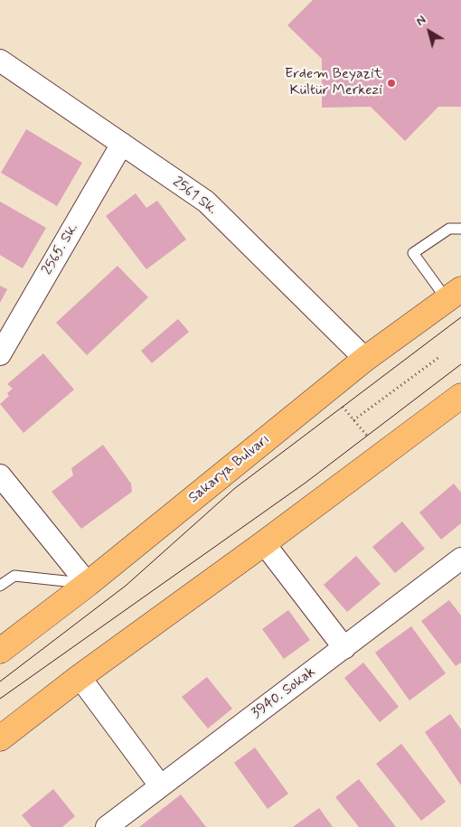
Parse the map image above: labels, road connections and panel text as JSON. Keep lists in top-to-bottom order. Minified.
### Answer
{"streets":{"main road":["Sakarya Bulvarı"],"street":["2561 Sk.","2565. Sk.","3940. Sokak"]},"crossings":[["2561 Sk.","2565. Sk."],["2561 Sk.","Sakarya Bulvarı"]],"places":["Erdem Beyazit Kültür Merkezi"],"north":"top left"}
